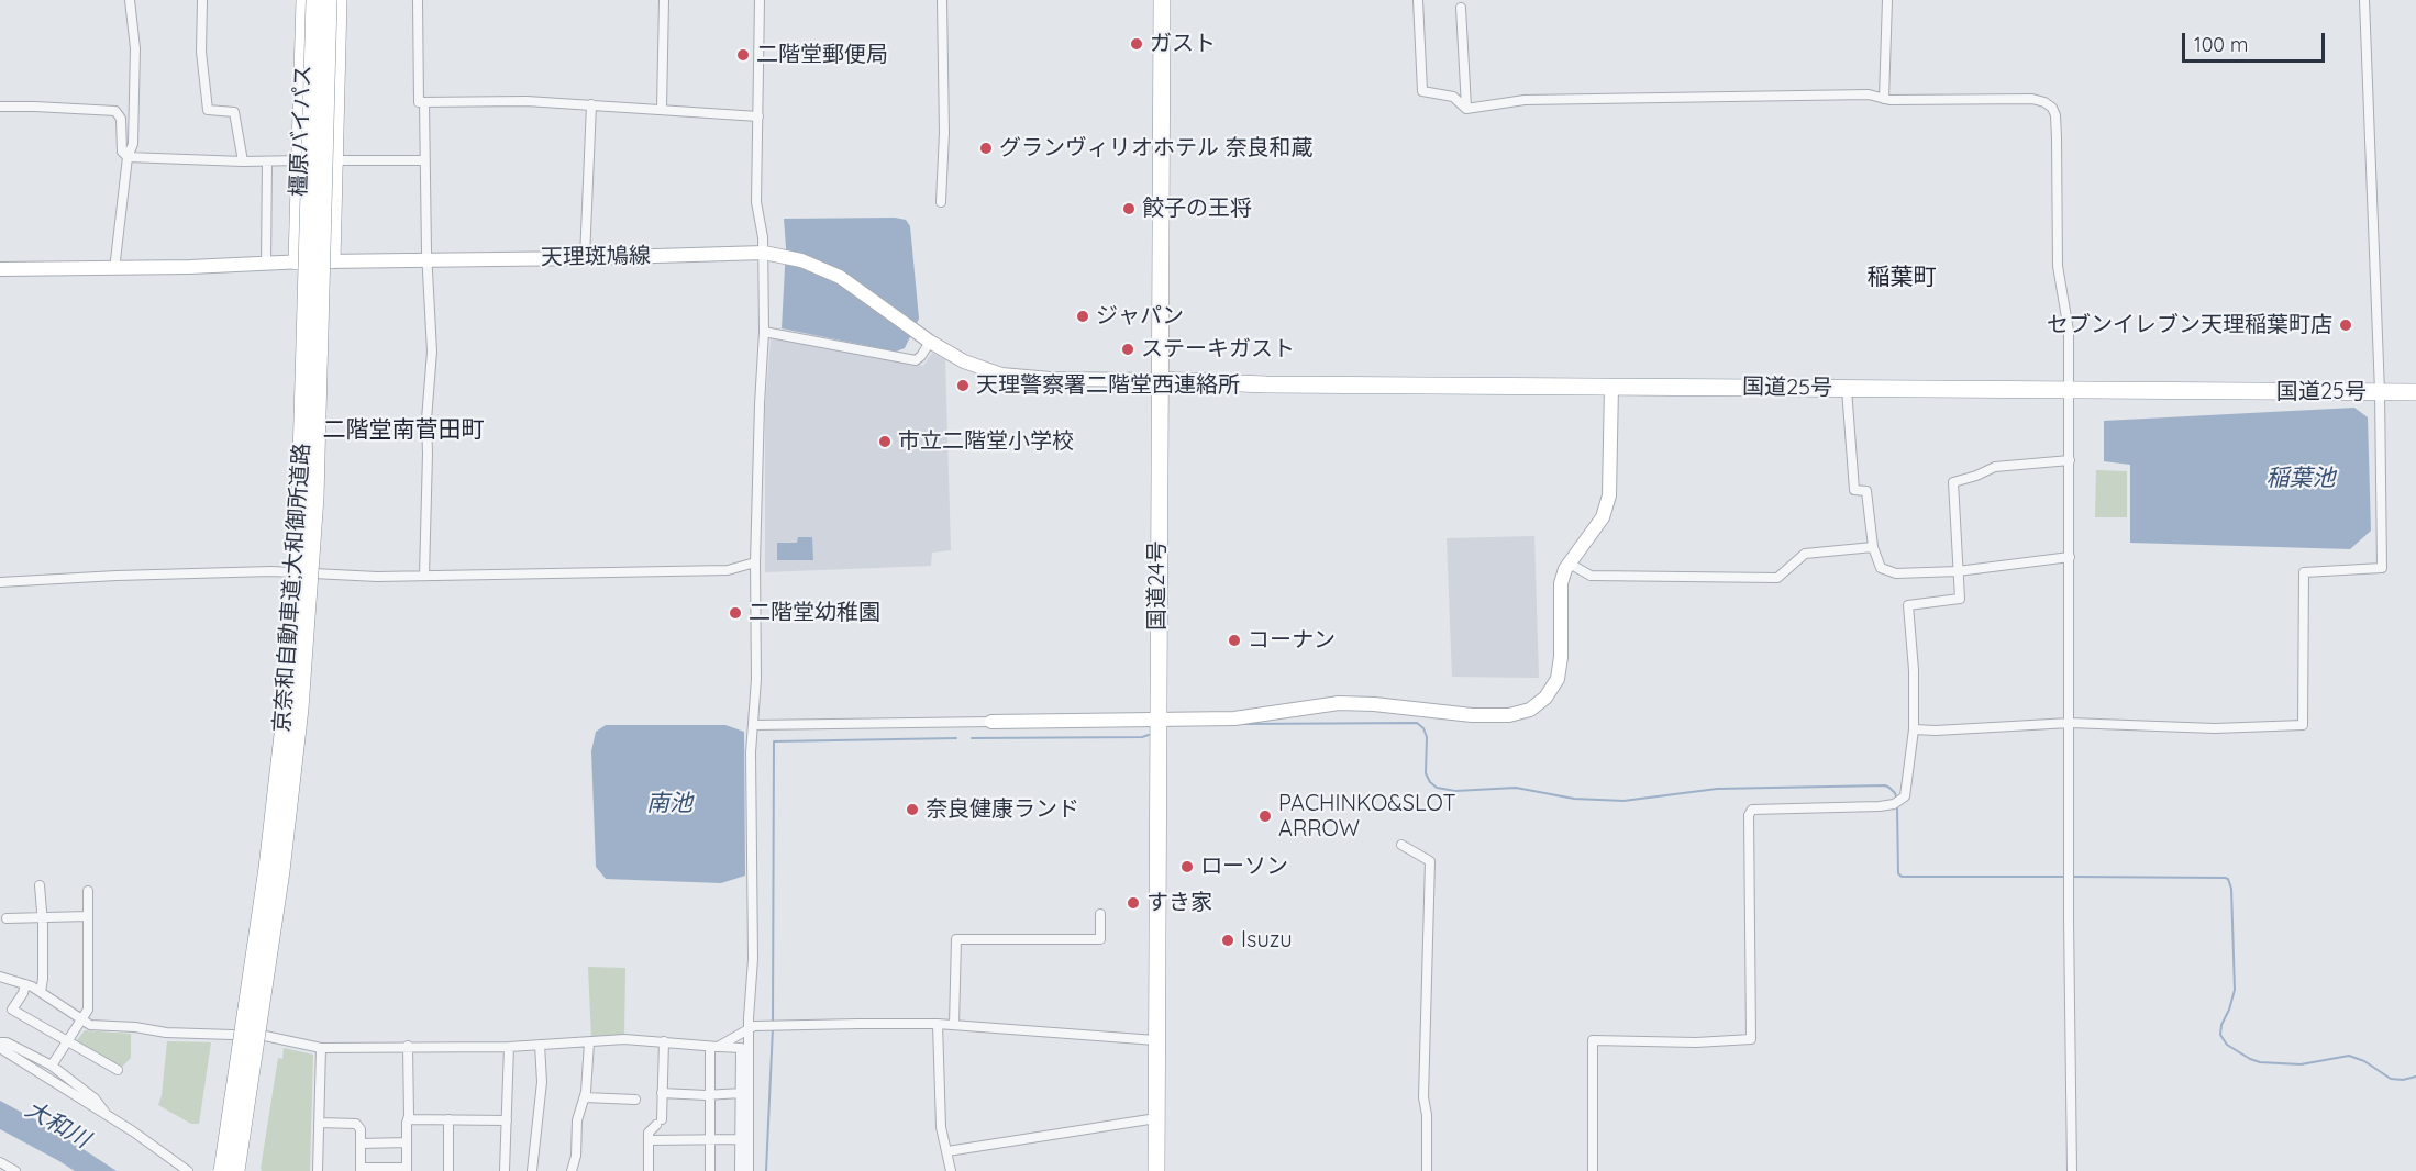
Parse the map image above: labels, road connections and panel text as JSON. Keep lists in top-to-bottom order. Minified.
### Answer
{"streets":{"highway":["橿原バイパス","国道25号","国道24号","京奈和自動車道;大和御所道路"],"main road":["天理斑鳩線"]},"crossings":[["橿原バイパス","天理斑鳩線"],["天理斑鳩線","国道25号"],["天理斑鳩線","国道24号"],["国道25号","国道24号"]],"districts":["稲葉町","二階堂南菅田町"],"water":["稲葉池","南池","大和川"],"places":["ガスト","二階堂郵便局","グランヴィリオホテル 奈良和蔵","餃子の王将","ジャパン","セブンイレブン天理稲葉町店","ステーキガスト","天理警察署二階堂西連絡所","市立二階堂小学校","二階堂幼稚園","コーナン","奈良健康ランド","PACHINKO&SLOT ARROW","ローソン","すき家","Isuzu"],"scale_bar":"100 m"}
